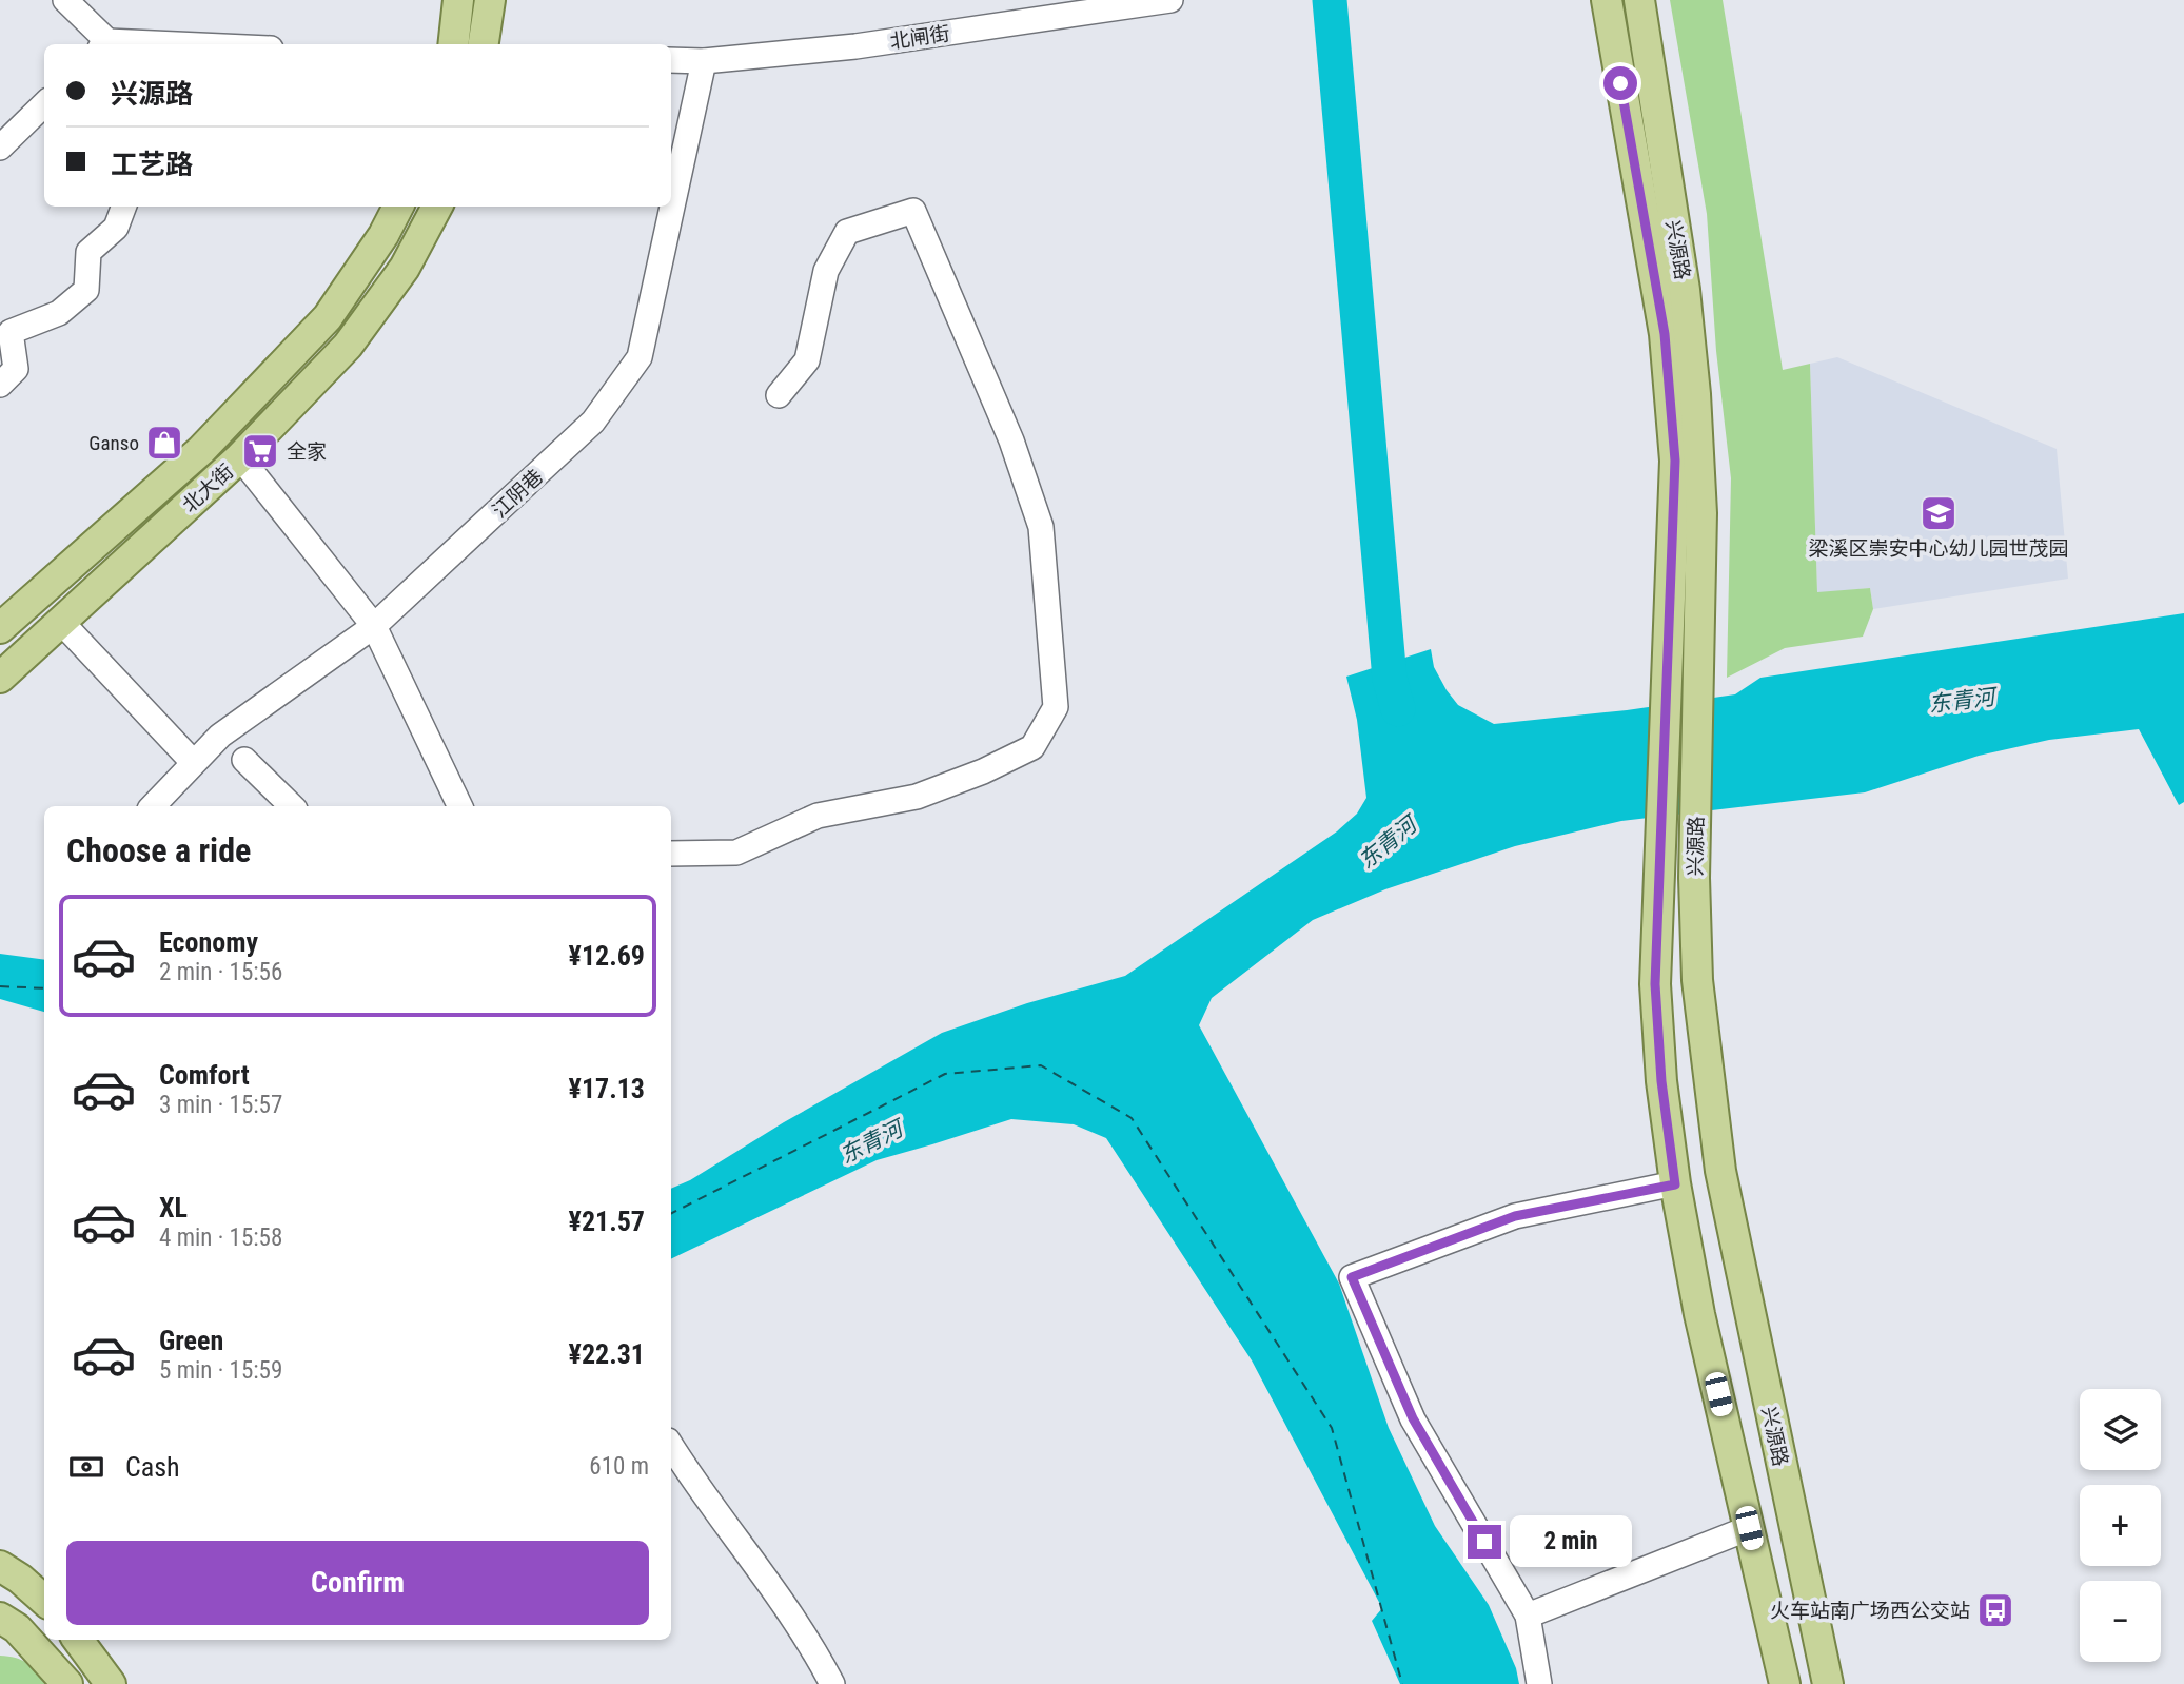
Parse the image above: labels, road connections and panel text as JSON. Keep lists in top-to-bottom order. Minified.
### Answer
{"streets":{"main road":["兴源路","北大街"],"street":["北闸街","江阴巷"]},"crossings":[["北闸街","江阴巷"]],"water":["东青河"],"places":{"shop":["Ganso"],"supermarket":["全家"],"school or university":["梁溪区崇安中心幼儿园世茂园"],"bus stop":["火车站南广场西公交站"]},"page":{"banner":["兴源路","工艺路"],"heading":"Choose a ride","list":[{"name":"Economy","note":"2 min · 15:56","value":"¥12.69"},{"name":"Comfort","note":"3 min · 15:57","value":"¥17.13"},{"name":"XL","note":"4 min · 15:58","value":"¥21.57"},{"name":"Green","note":"5 min · 15:59","value":"¥22.31"}],"map_buttons":["+","−"],"pay":["Cash","610 m"],"bubble":"2 min","buttons":"Confirm"}}
